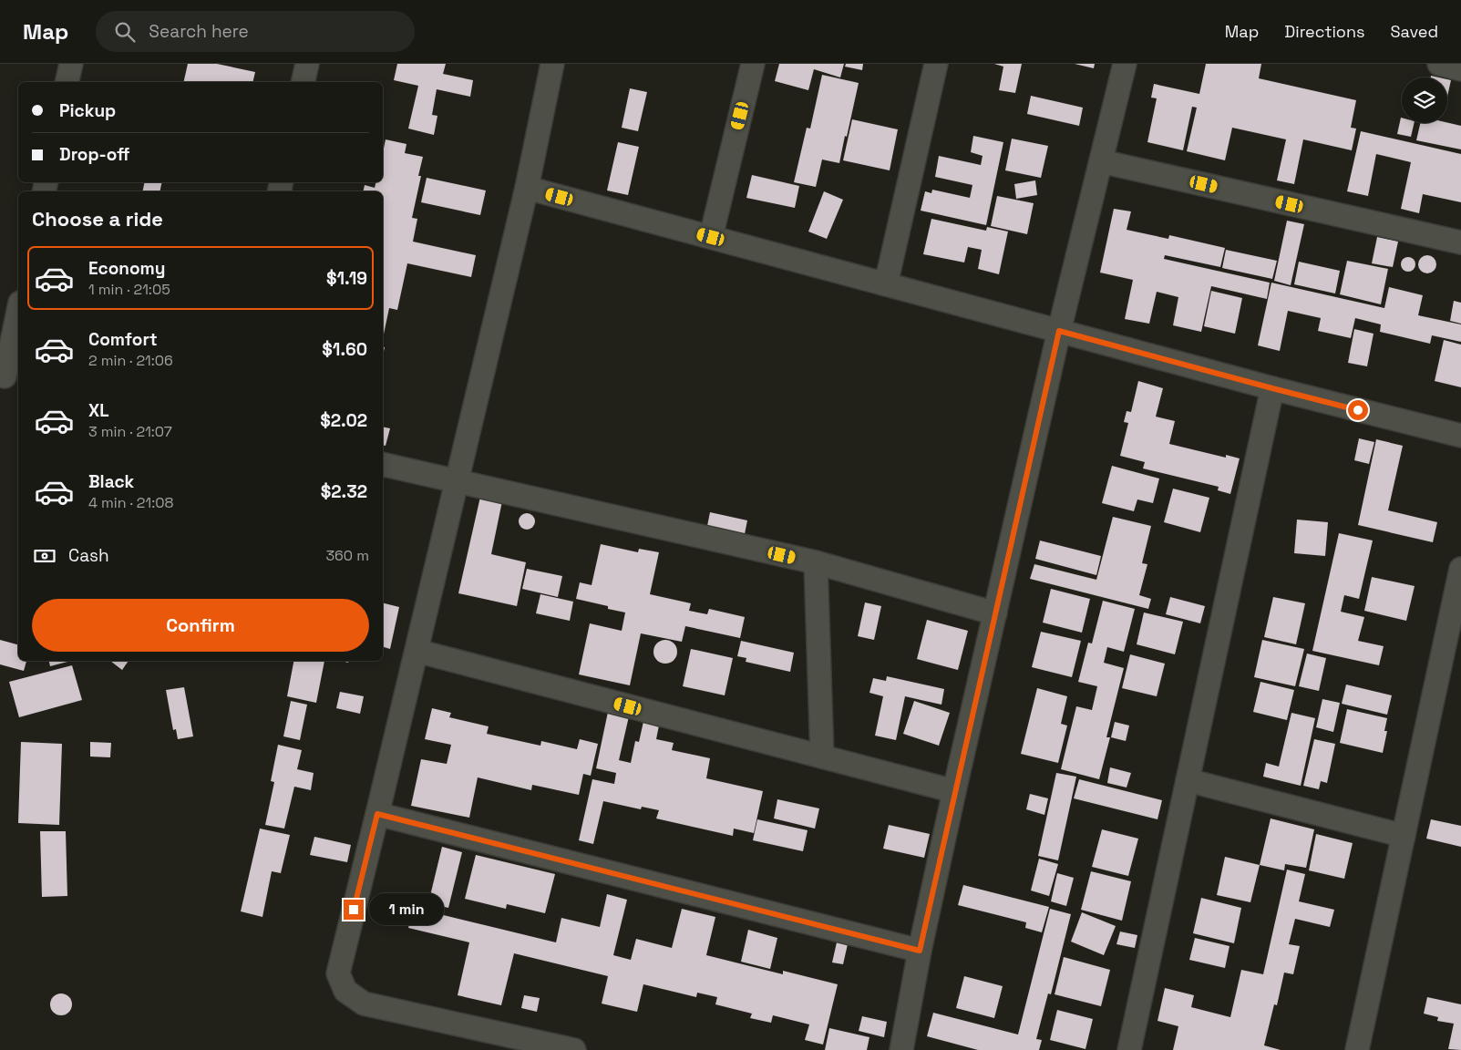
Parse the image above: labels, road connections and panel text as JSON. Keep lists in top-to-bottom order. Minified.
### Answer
{"page":{"header":"Map","search":"Search here","nav":["Map","Directions","Saved"],"banner":["Pickup","Drop-off"],"heading":"Choose a ride","list":[{"name":"Economy","note":"1 min · 21:05","value":"$1.19"},{"name":"Comfort","note":"2 min · 21:06","value":"$1.60"},{"name":"XL","note":"3 min · 21:07","value":"$2.02"},{"name":"Black","note":"4 min · 21:08","value":"$2.32"}],"pay":["Cash","360 m"],"buttons":"Confirm","bubble":"1 min"}}
